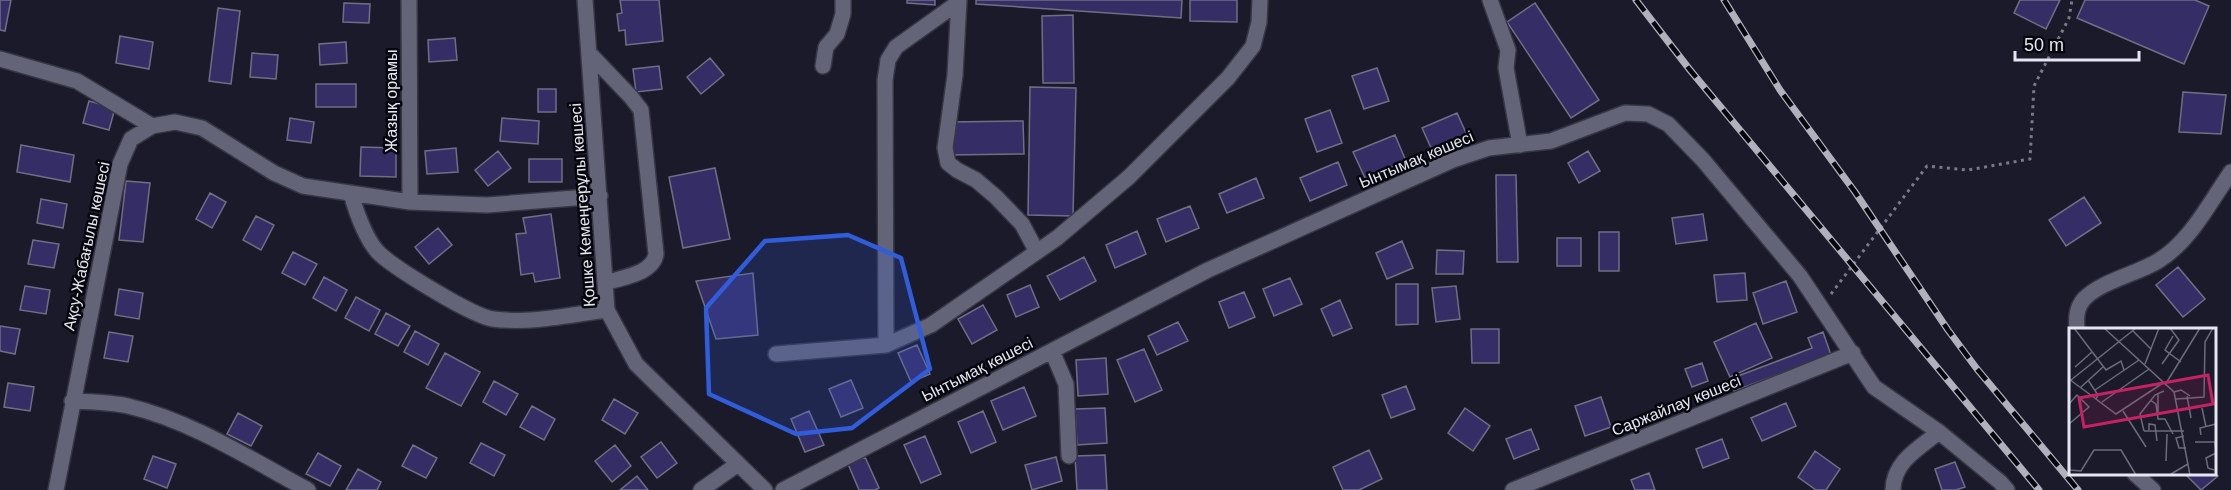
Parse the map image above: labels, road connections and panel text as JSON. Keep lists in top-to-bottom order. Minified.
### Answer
{"streets":{"street":["Жазық орамы","Ынтымақ көшесі","Қошке Кемеңгерұлы көшесі","Ақсу-Жабағылы көшесі","Саржайлау көшесі"]},"crossings":[["Ынтымақ көшесі","Саржайлау көшесі"]],"scale_bar":"50 m"}
